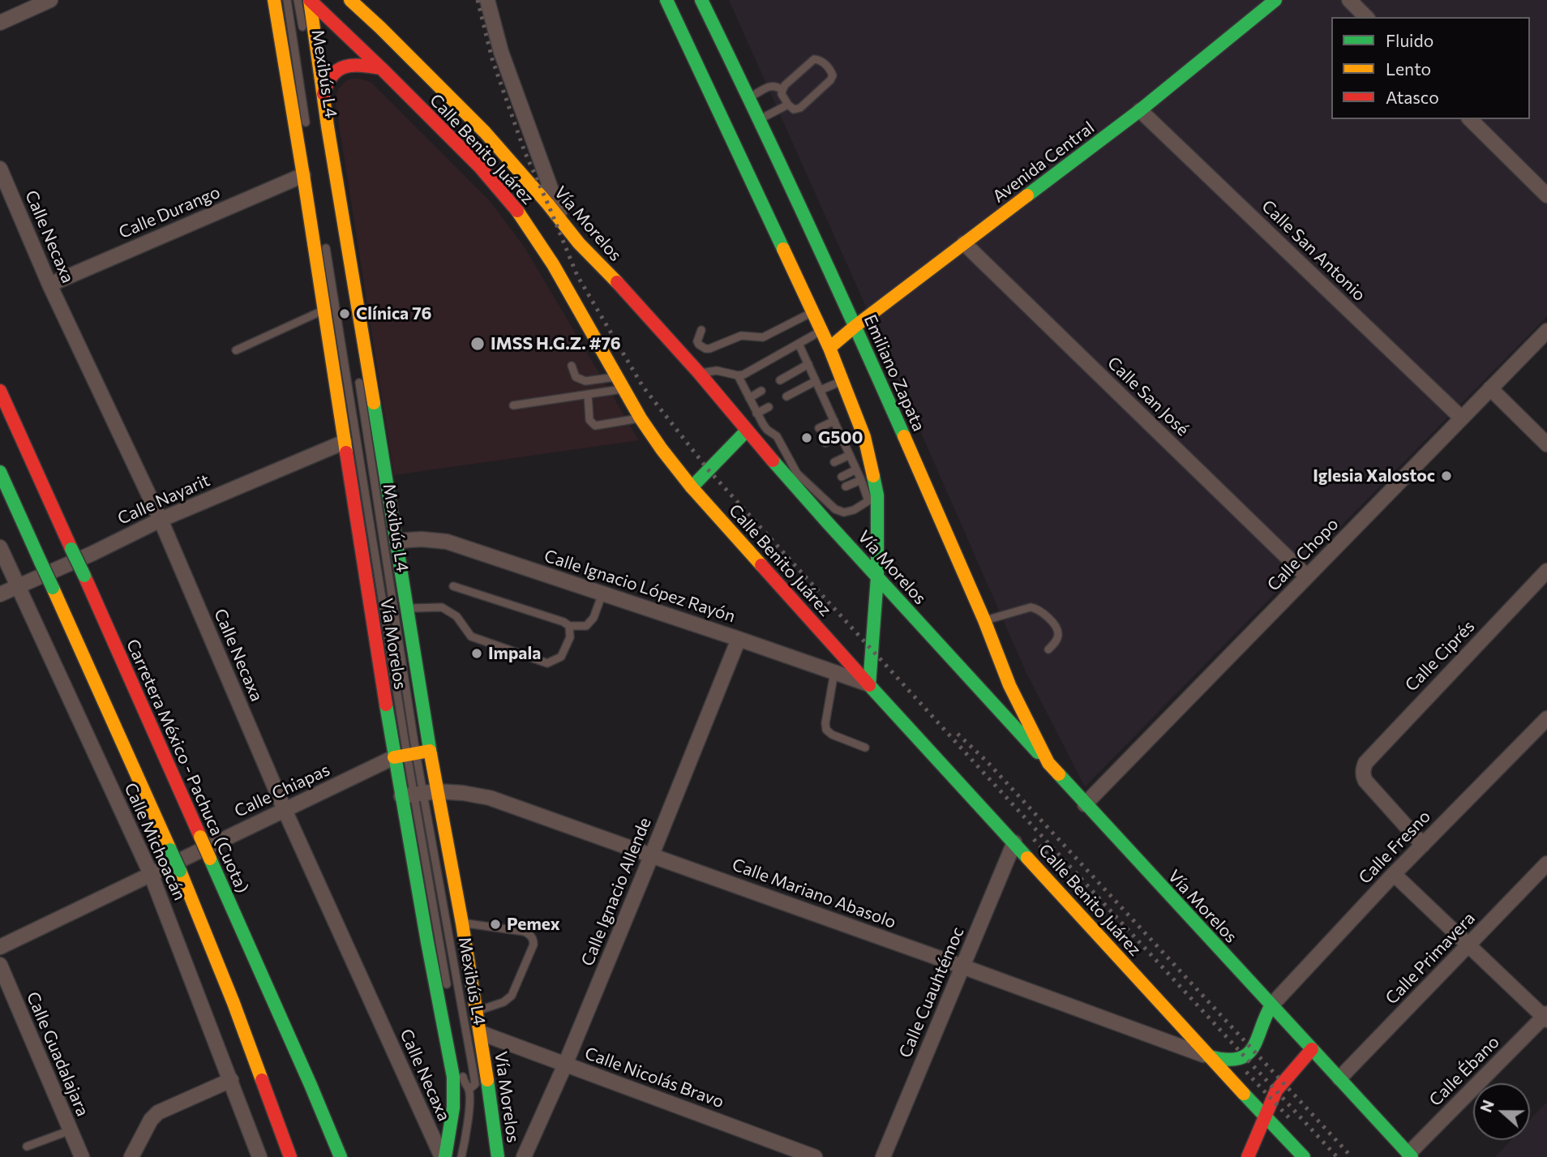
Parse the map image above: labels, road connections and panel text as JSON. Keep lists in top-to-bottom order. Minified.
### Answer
{"streets":{"main road":["Calle Benito Juárez","Avenida Central","Vía Morelos","Emiliano Zapata","Carretera México - Pachuca (Cuota)","Calle Chiapas"],"street":["Calle Durango","Calle Necaxa","Calle San Antonio","Calle San José","Calle Nayarit","Calle Chopo","Calle Ignacio López Rayón","Calle Ciprés","Calle Michoacán","Calle Fresno","Calle Ignacio Allende","Calle Mariano Abasolo","Calle Primavera","Calle Cuauhtémoc","Calle Guadalajara","Calle Ébano","Calle Nicolás Bravo"],"lane":["Mexibús L4"]},"crossings":[["Mexibús L4","Vía Morelos"],["Mexibús L4","Calle Chiapas"],["Mexibús L4","Calle Mariano Abasolo"],["Calle Benito Juárez","Vía Morelos"],["Calle Benito Juárez","Calle Ignacio López Rayón"],["Calle Benito Juárez","Calle Mariano Abasolo"],["Calle Benito Juárez","Calle Cuauhtémoc"],["Avenida Central","Calle San Antonio"],["Avenida Central","Emiliano Zapata"],["Avenida Central","Calle San José"],["Calle Durango","Vía Morelos"],["Calle Durango","Calle Necaxa"],["Vía Morelos","Calle Necaxa"],["Vía Morelos","Emiliano Zapata"],["Vía Morelos","Calle Nayarit"],["Vía Morelos","Calle Chopo"],["Vía Morelos","Calle Ignacio López Rayón"],["Vía Morelos","Calle Chiapas"],["Vía Morelos","Calle Fresno"],["Vía Morelos","Calle Mariano Abasolo"],["Vía Morelos","Calle Primavera"],["Vía Morelos","Calle Ébano"],["Vía Morelos","Calle Nicolás Bravo"],["Calle Necaxa","Calle Nayarit"],["Calle Necaxa","Calle Chiapas"],["Calle San Antonio","Calle Chopo"],["Calle San José","Calle Chopo"],["Calle Nayarit","Calle Michoacán"],["Calle Ignacio López Rayón","Calle Ignacio Allende"],["Calle Ciprés","Calle Fresno"],["Calle Chiapas","Calle Michoacán"],["Calle Ignacio Allende","Calle Mariano Abasolo"],["Calle Ignacio Allende","Calle Nicolás Bravo"],["Calle Mariano Abasolo","Calle Cuauhtémoc"]],"places":["Clínica 76","IMSS H.G.Z. #76","G500","Iglesia Xalostoc","Impala","Pemex"],"legend":["Fluido","Lento","Atasco"],"north":"left"}
